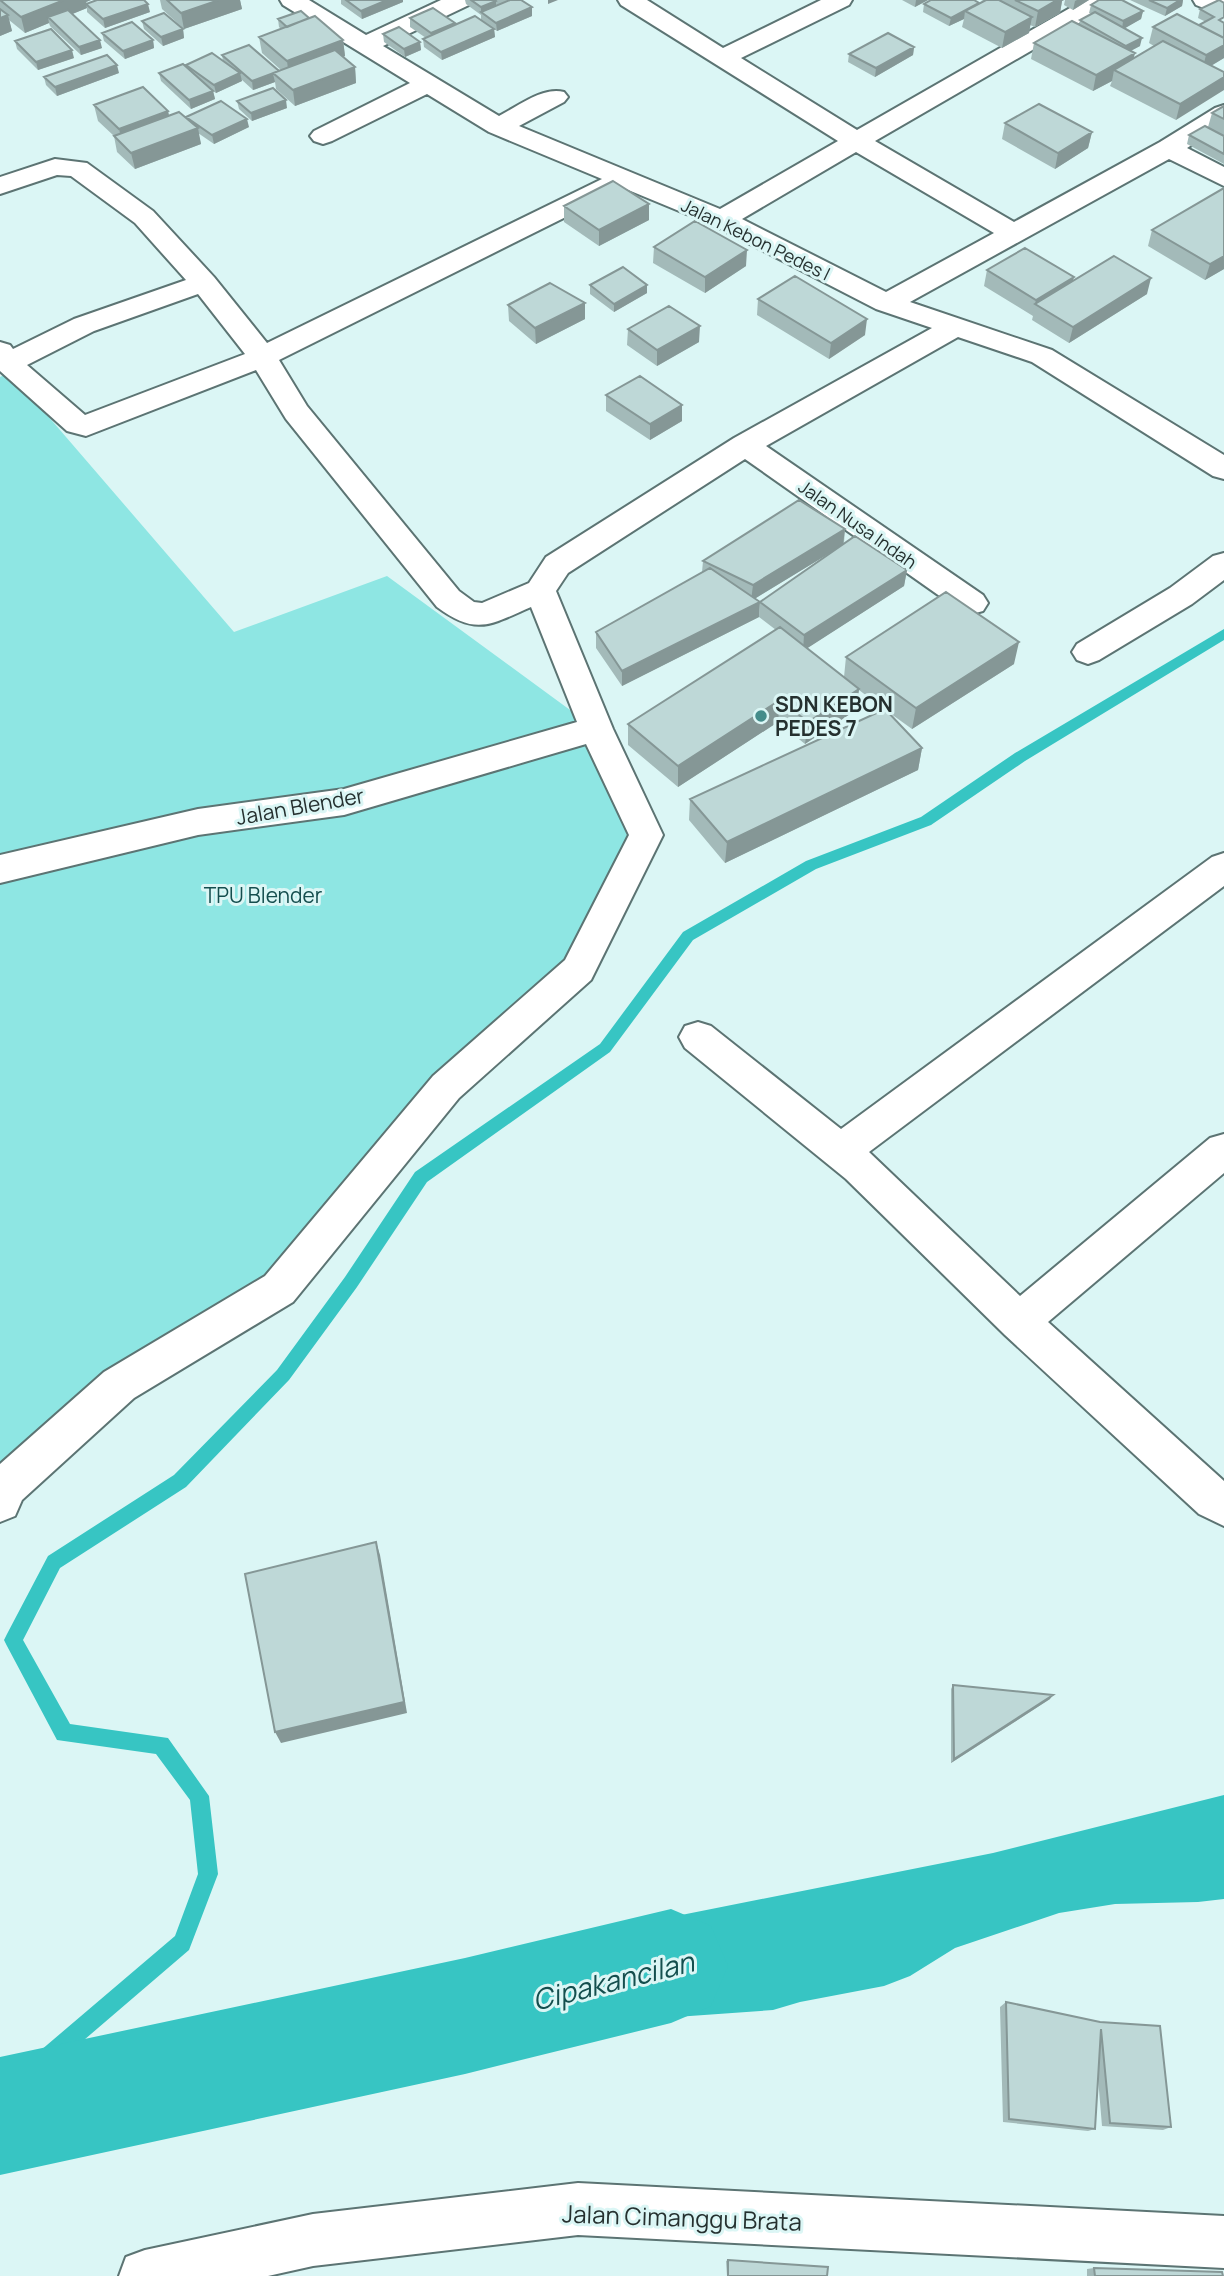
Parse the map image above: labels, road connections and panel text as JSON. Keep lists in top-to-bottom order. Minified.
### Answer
{"streets":{"street":["Jalan Kebon Pedes I","Jalan Nusa Indah","Jalan Blender","Jalan Cimanggu Brata"]},"water":["Cipakancilan"],"parks":["TPU Blender"],"places":["SDN KEBON PEDES 7"]}
